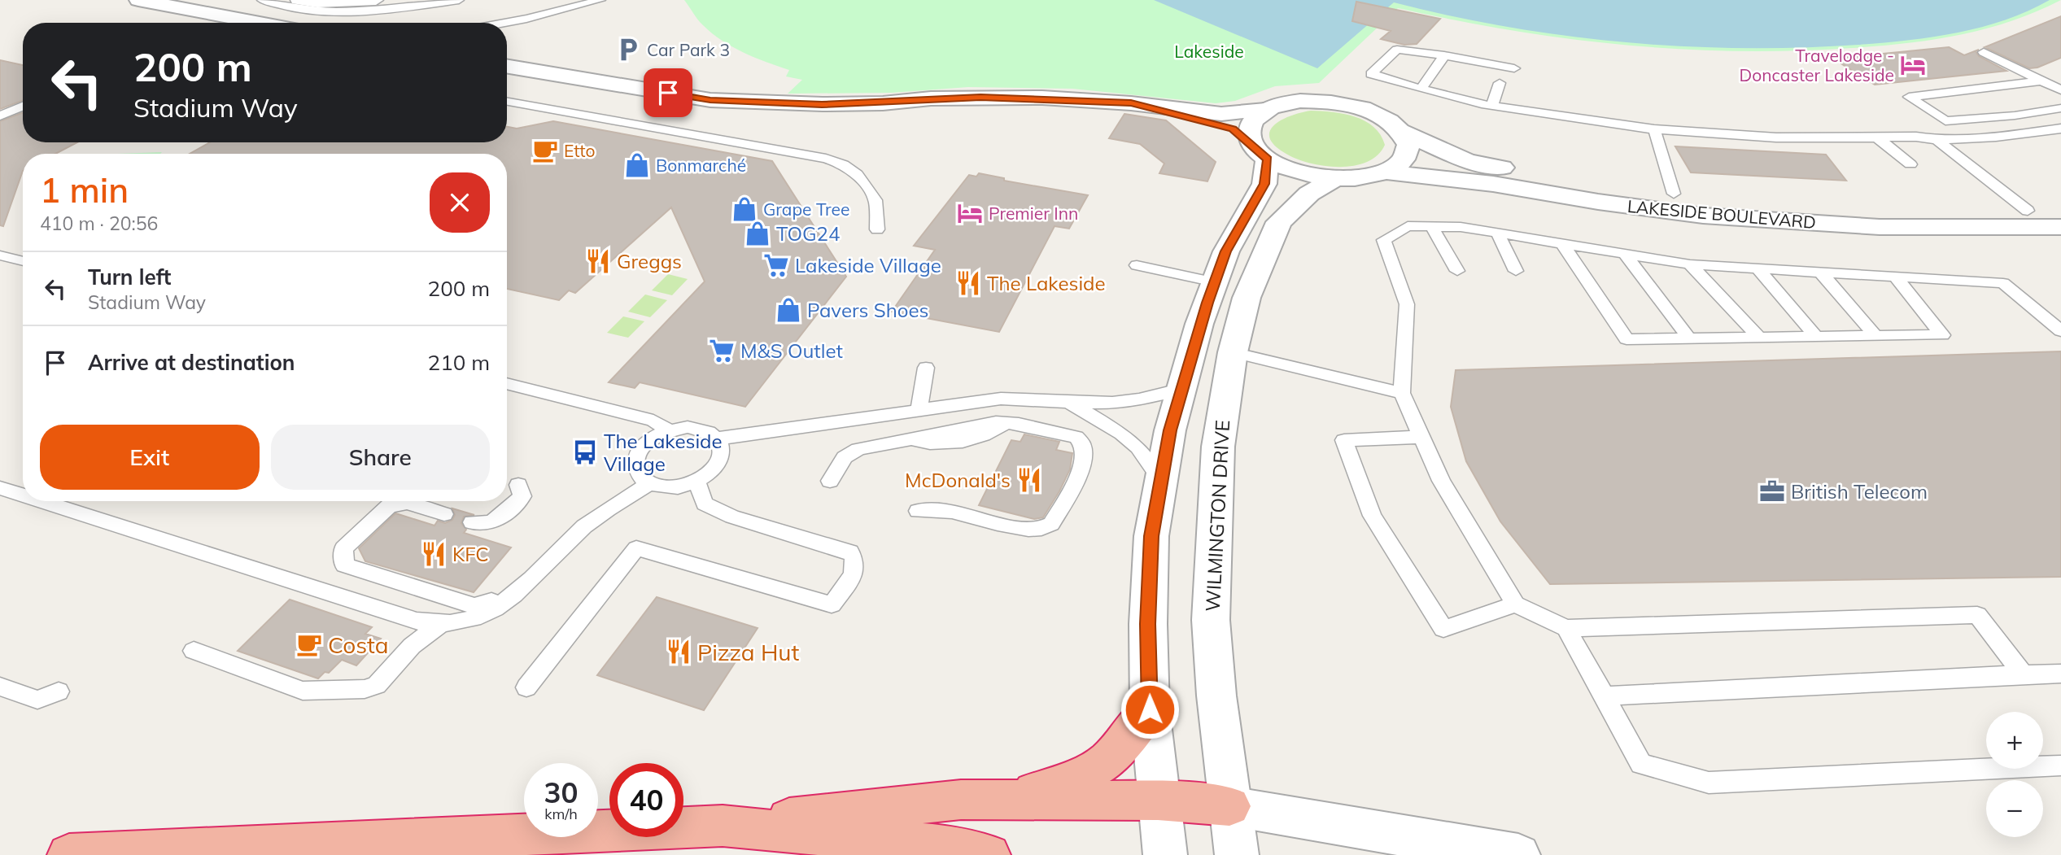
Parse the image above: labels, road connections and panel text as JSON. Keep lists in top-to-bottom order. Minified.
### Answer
{"streets":{"street":["LAKESIDE BOULEVARD","WILMINGTON DRIVE"]},"parks":["Lakeside"],"places":{"parking":["Car Park 3"],"hotel":["Travelodge - Doncaster Lakeside","Premier Inn"],"cafe":["Etto","Costa"],"shop":["Bonmarché","Grape Tree","TOG24","Pavers Shoes"],"restaurant":["Greggs","The Lakeside","McDonald's","KFC","Pizza Hut"],"supermarket":["Lakeside Village","M&S Outlet"],"bus stop":["The Lakeside Village"],"office":["British Telecom"]},"page":{"turn":["200 m","Stadium Way"],"heading":["1 min","410 m · 20:56"],"list":[{"name":"Turn left","note":"Stadium Way","value":"200 m"},{"name":"Arrive at destination","value":"210 m"}],"buttons":["Exit","Share"],"map_buttons":["+","−"],"speed":"30 km/h","limit":"40"}}
